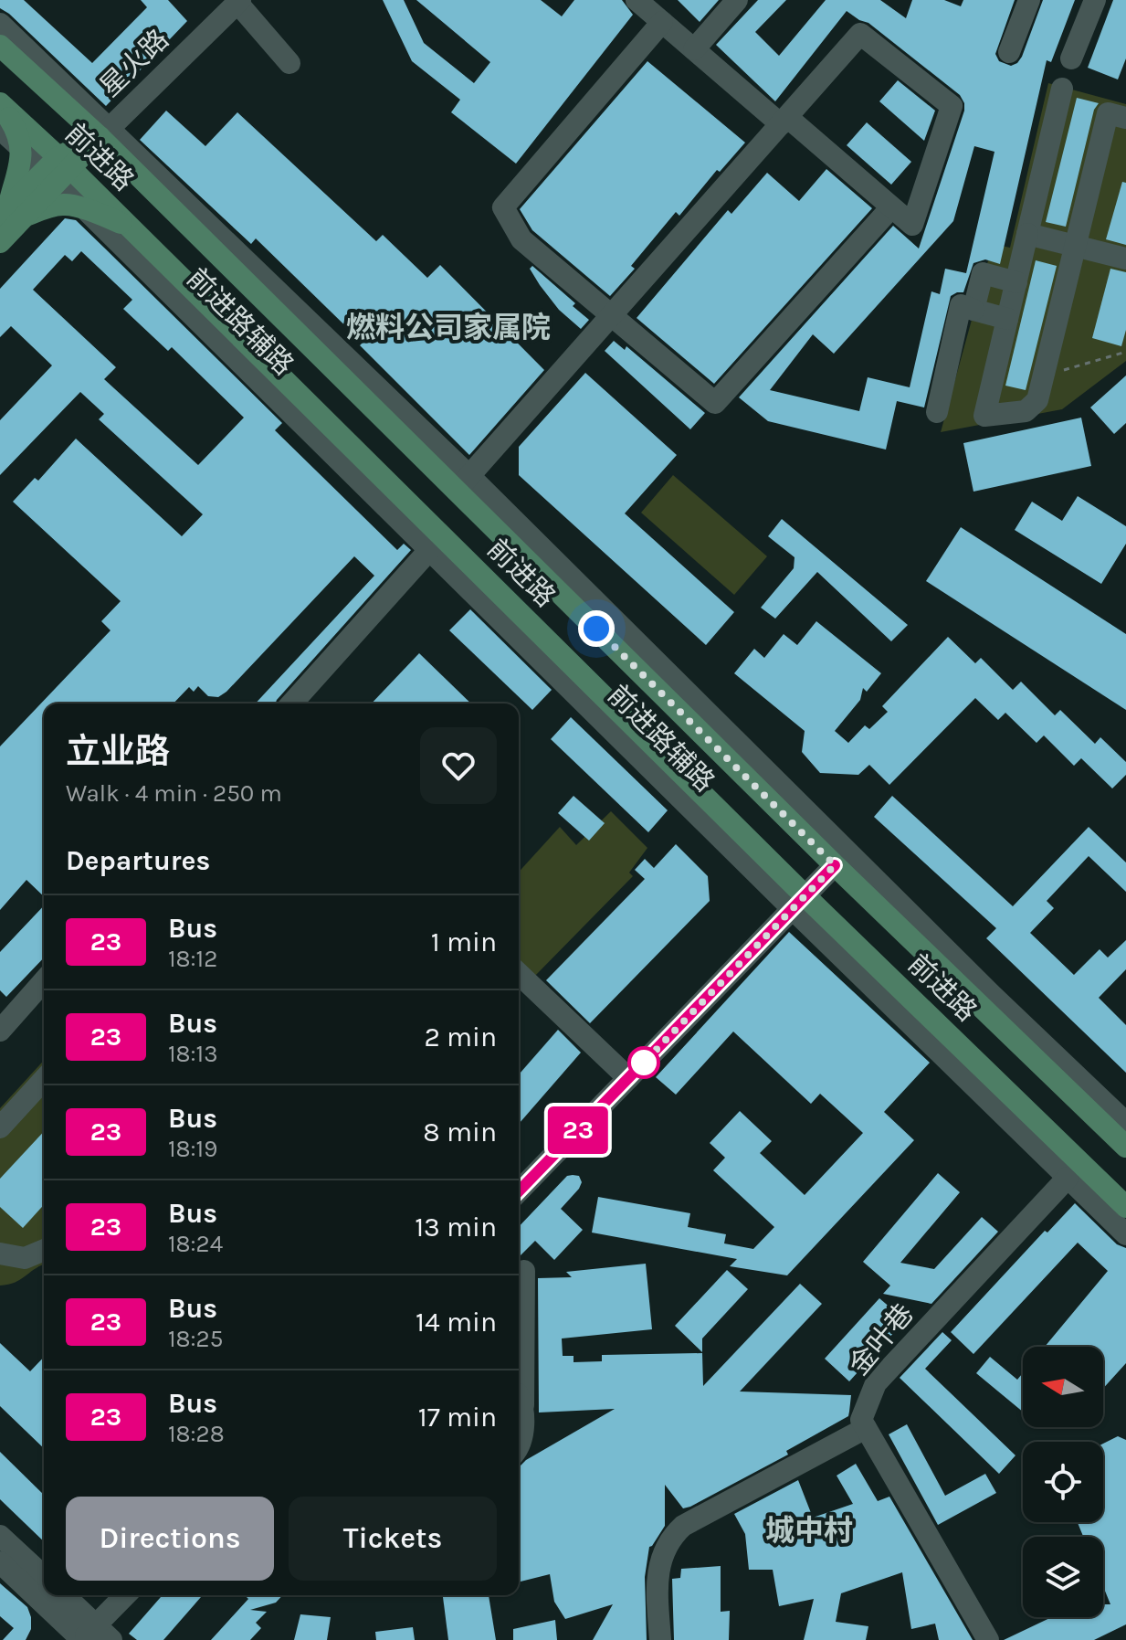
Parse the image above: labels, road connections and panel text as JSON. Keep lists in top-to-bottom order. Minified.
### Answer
{"streets":{"main road":["前进路"],"street":["星火路","前进路辅路","金叶巷"]},"crossings":[["星火路","前进路"],["前进路","前进路辅路"]],"districts":["燃料公司家属院","城中村"],"lines":["bus line 23"],"north":"left","page":{"on_map":"23","heading":[["立业路","Walk · 4 min · 250 m"],"Departures"],"list":[{"mark":"23","name":"Bus","note":"18:12","value":"1 min"},{"mark":"23","name":"Bus","note":"18:13","value":"2 min"},{"mark":"23","name":"Bus","note":"18:19","value":"8 min"},{"mark":"23","name":"Bus","note":"18:24","value":"13 min"},{"mark":"23","name":"Bus","note":"18:25","value":"14 min"},{"mark":"23","name":"Bus","note":"18:28","value":"17 min"}],"buttons":["Directions","Tickets"]}}
